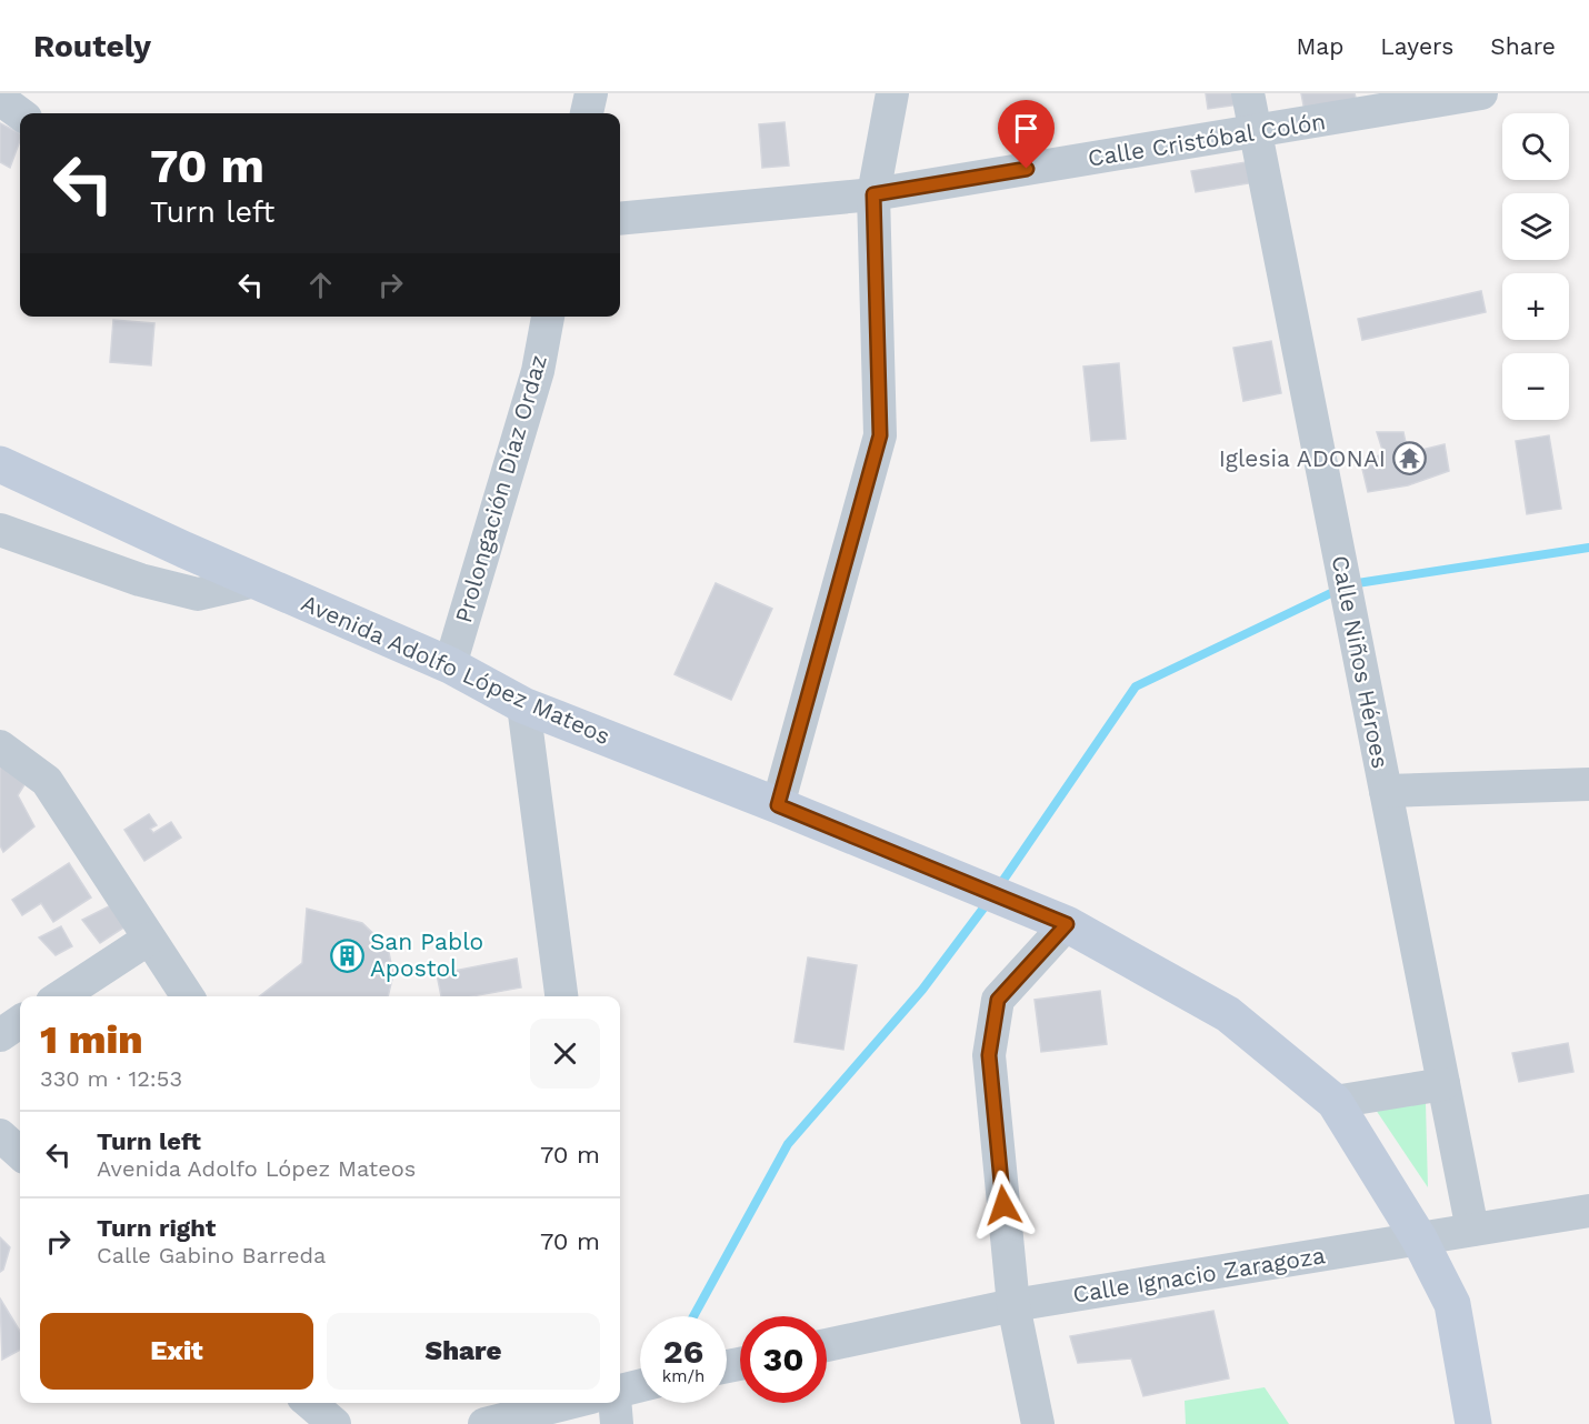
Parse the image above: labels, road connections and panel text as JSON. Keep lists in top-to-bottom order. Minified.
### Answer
{"streets":{"main road":["Avenida Adolfo López Mateos"],"street":["Calle Cristóbal Colón","Prolongación Díaz Ordaz","Calle Niños Héroes","Calle Ignacio Zaragoza"]},"crossings":[["Calle Cristóbal Colón","Calle Niños Héroes"],["Prolongación Díaz Ordaz","Avenida Adolfo López Mateos"],["Calle Niños Héroes","Calle Ignacio Zaragoza"],["Avenida Adolfo López Mateos","Calle Ignacio Zaragoza"]],"places":{"temple":["Iglesia ADONAI"],"building":["San Pablo Apostol"]},"page":{"header":"Routely","nav":["Map","Layers","Share"],"map_buttons":["+","−"],"turn":["70 m","Turn left"],"heading":["1 min","330 m · 12:53"],"list":[{"name":"Turn left","note":"Avenida Adolfo López Mateos","value":"70 m"},{"name":"Turn right","note":"Calle Gabino Barreda","value":"70 m"}],"buttons":["Exit","Share"],"speed":"26 km/h","limit":"30"}}
